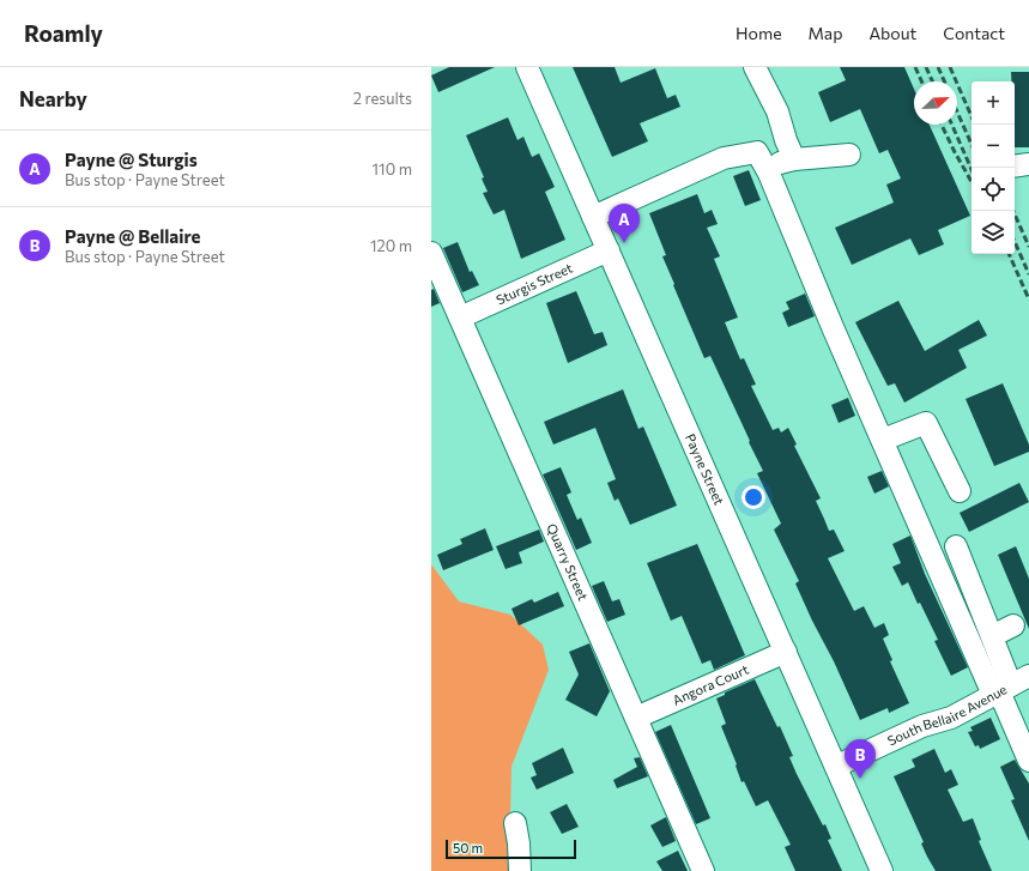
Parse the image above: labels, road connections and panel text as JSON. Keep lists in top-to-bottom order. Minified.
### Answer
{"streets":{"street":["Sturgis Street","Payne Street","Quarry Street","Angora Court","South Bellaire Avenue"]},"crossings":[["Sturgis Street","Payne Street"],["Sturgis Street","Quarry Street"],["Payne Street","Angora Court"],["Payne Street","South Bellaire Avenue"],["Quarry Street","Angora Court"]],"scale_bar":"50 m","north":"top right","page":{"header":"Roamly","nav":["Home","Map","About","Contact"],"heading":["Nearby","2 results"],"map_buttons":["+","−"],"list":[{"mark":"A","name":"Payne @ Sturgis","note":"Bus stop · Payne Street","value":"110 m"},{"mark":"B","name":"Payne @ Bellaire","note":"Bus stop · Payne Street","value":"120 m"}],"pins":["A","B"],"scale":"50 m"}}
